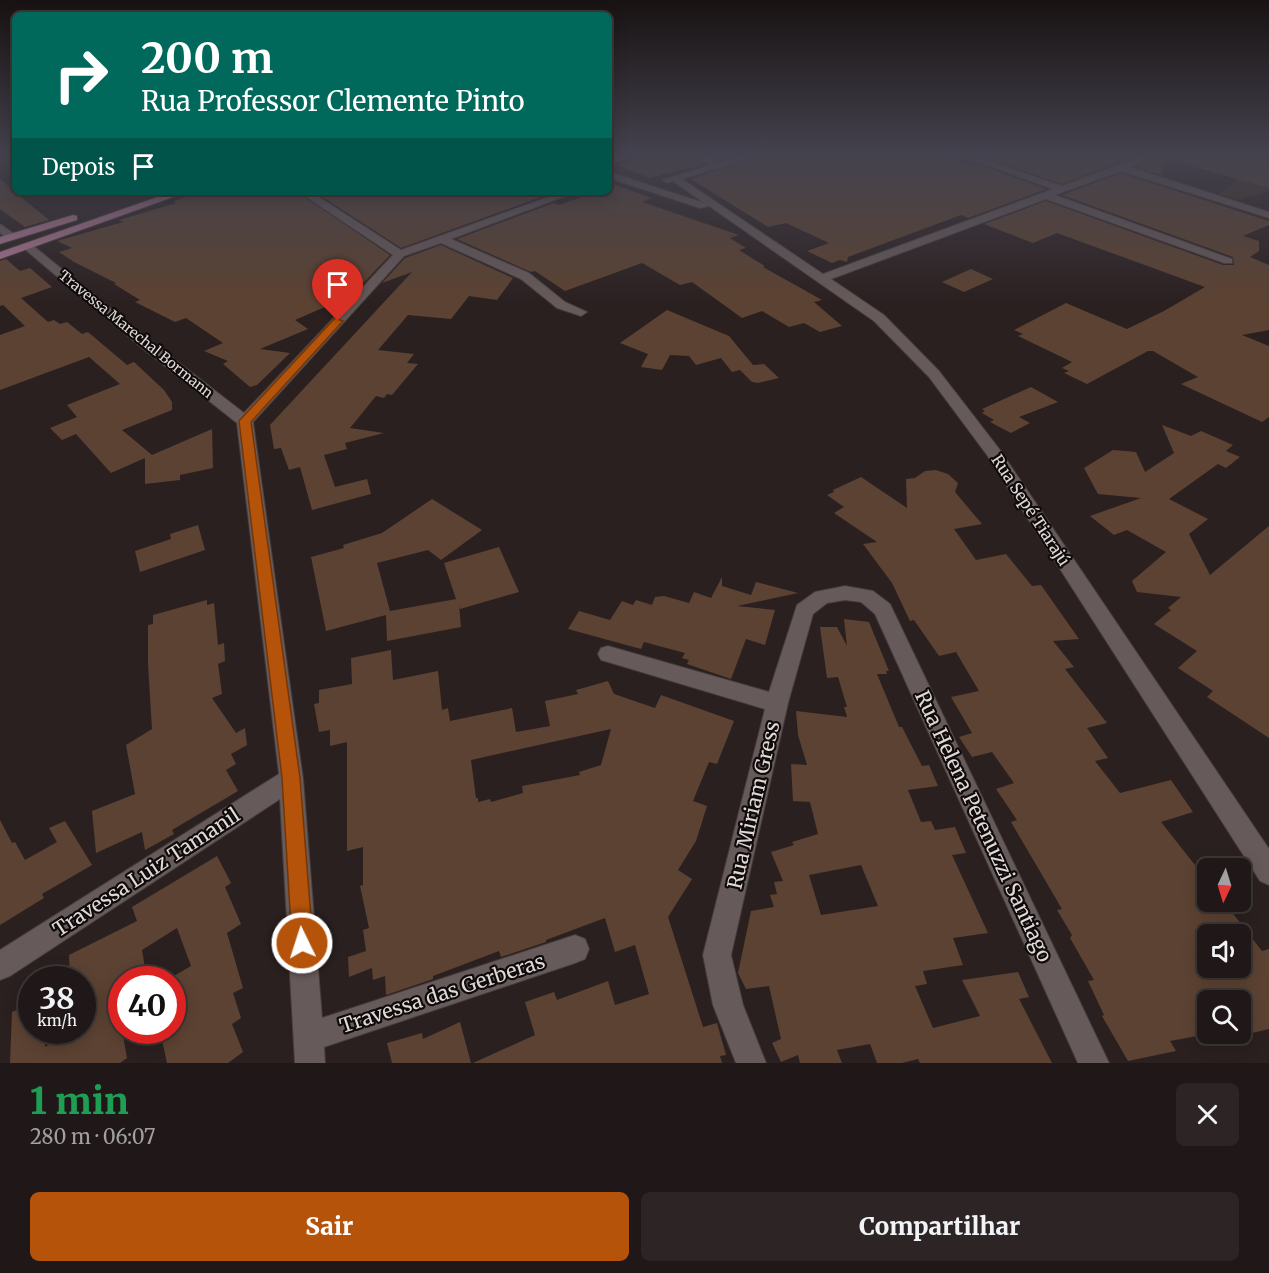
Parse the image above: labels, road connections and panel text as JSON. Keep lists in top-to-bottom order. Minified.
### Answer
{"streets":{"street":["Travessa Marechal Bormann","Rua Sepé Tiarajú","Rua Miriam Gress","Rua Helena Petenuzzi Santiago","Travessa Luiz Tamanil","Travessa das Gerberas"]},"crossings":[["Rua Miriam Gress","Rua Helena Petenuzzi Santiago"]],"north":"bottom","page":{"turn":["200 m","Rua Professor Clemente Pinto"],"then":"Depois","speed":"38 km/h","limit":"40","heading":["1 min","280 m · 06:07"],"buttons":["Sair","Compartilhar"]}}
